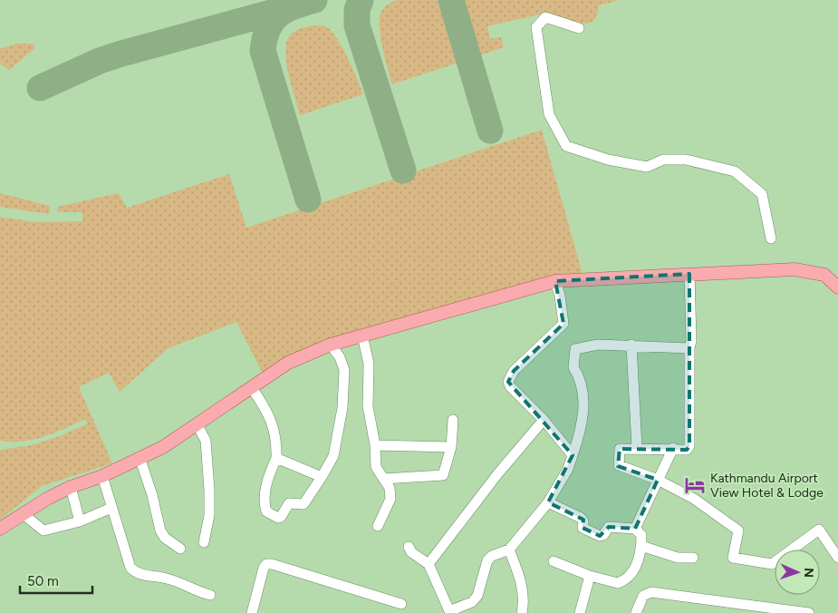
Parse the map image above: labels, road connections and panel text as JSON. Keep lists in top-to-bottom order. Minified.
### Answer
{"places":{"hotel":["Kathmandu Airport View Hotel & Lodge"]},"scale_bar":"50 m","north":"right"}
